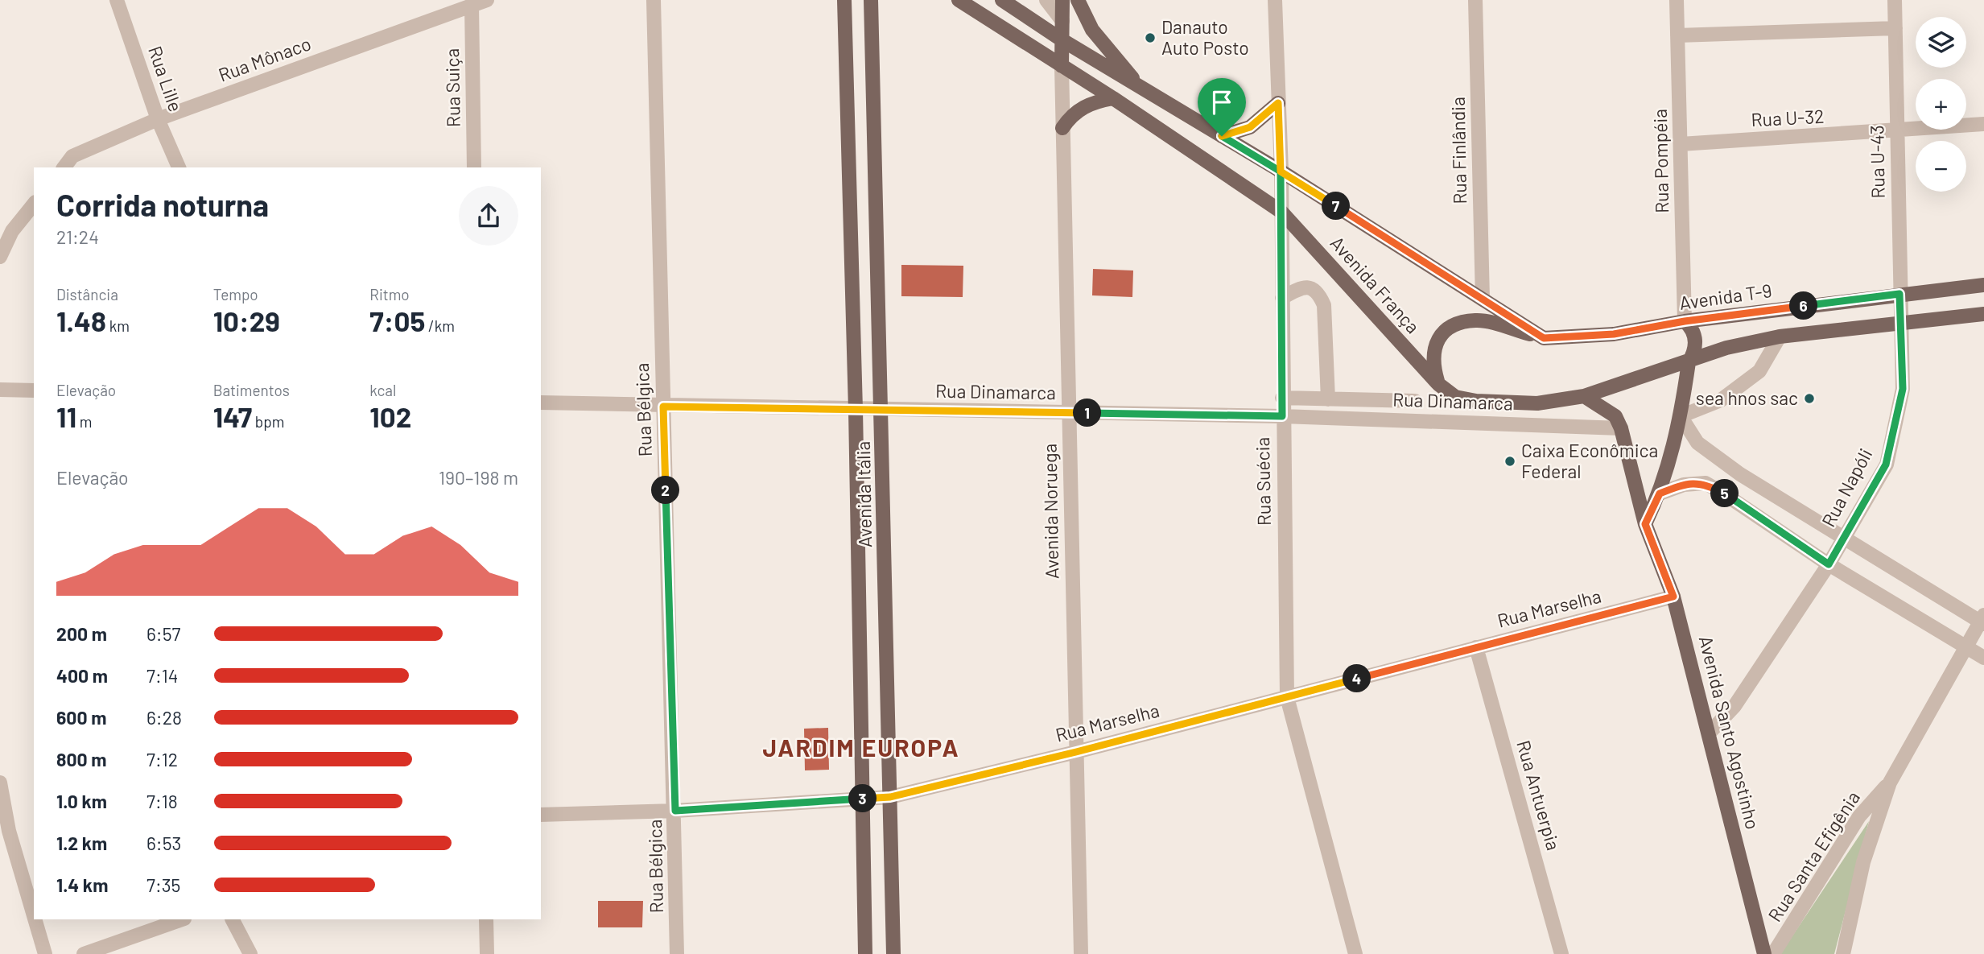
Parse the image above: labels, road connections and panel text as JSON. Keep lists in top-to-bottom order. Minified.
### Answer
{"streets":{"main road":["Avenida França","Avenida T-9","Avenida Itália","Avenida Noruega","Avenida Santo Agostinho"],"street":["Rua Mônaco","Rua Lille","Rua Suiça","Rua U-32","Rua Finlândia","Rua Pompéia","Rua U-43","Rua Dinamarca","Rua Bélgica","Rua Suécia","Rua Napóli","Rua Marselha","Rua Antuerpia","Rua Santa Efigênia"]},"crossings":[["Rua Mônaco","Rua Lille"],["Rua Mônaco","Rua Suiça"],["Rua U-32","Rua Pompéia"],["Rua U-32","Rua U-43"],["Rua Finlândia","Avenida França"],["Rua Pompéia","Avenida T-9"],["Rua U-43","Avenida T-9"],["Rua U-43","Rua Napóli"],["Avenida França","Avenida T-9"],["Avenida França","Rua Suécia"],["Avenida França","Avenida Noruega"],["Avenida França","Avenida Santo Agostinho"],["Rua Dinamarca","Rua Bélgica"],["Rua Dinamarca","Rua Suécia"],["Rua Dinamarca","Avenida Itália"],["Rua Dinamarca","Avenida Noruega"],["Rua Dinamarca","Avenida Santo Agostinho"],["Rua Bélgica","Rua Marselha"],["Rua Suécia","Rua Marselha"],["Rua Napóli","Avenida Santo Agostinho"],["Avenida Itália","Rua Marselha"],["Avenida Noruega","Rua Marselha"],["Rua Marselha","Avenida Santo Agostinho"],["Rua Marselha","Rua Antuerpia"]],"districts":["JARDIM EUROPA"],"places":["Danauto Auto Posto","sea hnos sac","Caixa Econômica Federal"],"page":{"map_buttons":["+","−"],"heading":["Corrida noturna","21:24"],"pins":["7","6","1","2","5","4","3"],"stats":[["Distância","1.48 km"],["Tempo","10:29"],["Ritmo","7:05 /km"],["Elevação","11 m"],["Batimentos","147 bpm"],["kcal","102"]],"chart":["Elevação","190–198 m"],"list":[{"name":"200 m","note":"6:57"},{"name":"400 m","note":"7:14"},{"name":"600 m","note":"6:28"},{"name":"800 m","note":"7:12"},{"name":"1.0 km","note":"7:18"},{"name":"1.2 km","note":"6:53"},{"name":"1.4 km","note":"7:35"}]}}
